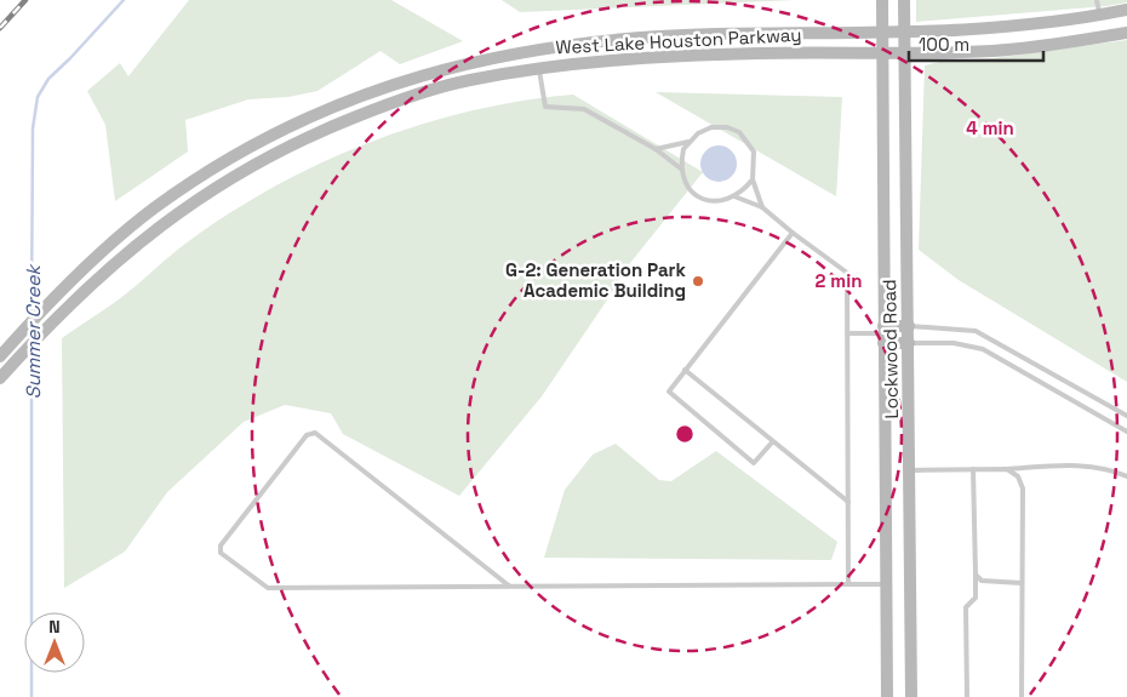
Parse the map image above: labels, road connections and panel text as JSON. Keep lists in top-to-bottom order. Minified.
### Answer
{"streets":{"main road":["West Lake Houston Parkway","Lockwood Road"]},"crossings":[["West Lake Houston Parkway","Lockwood Road"]],"water":["Summer Creek"],"places":["G-2: Generation Park Academic Building"],"scale_bar":"100 m","north":"top","rings":["4 min","2 min"]}
